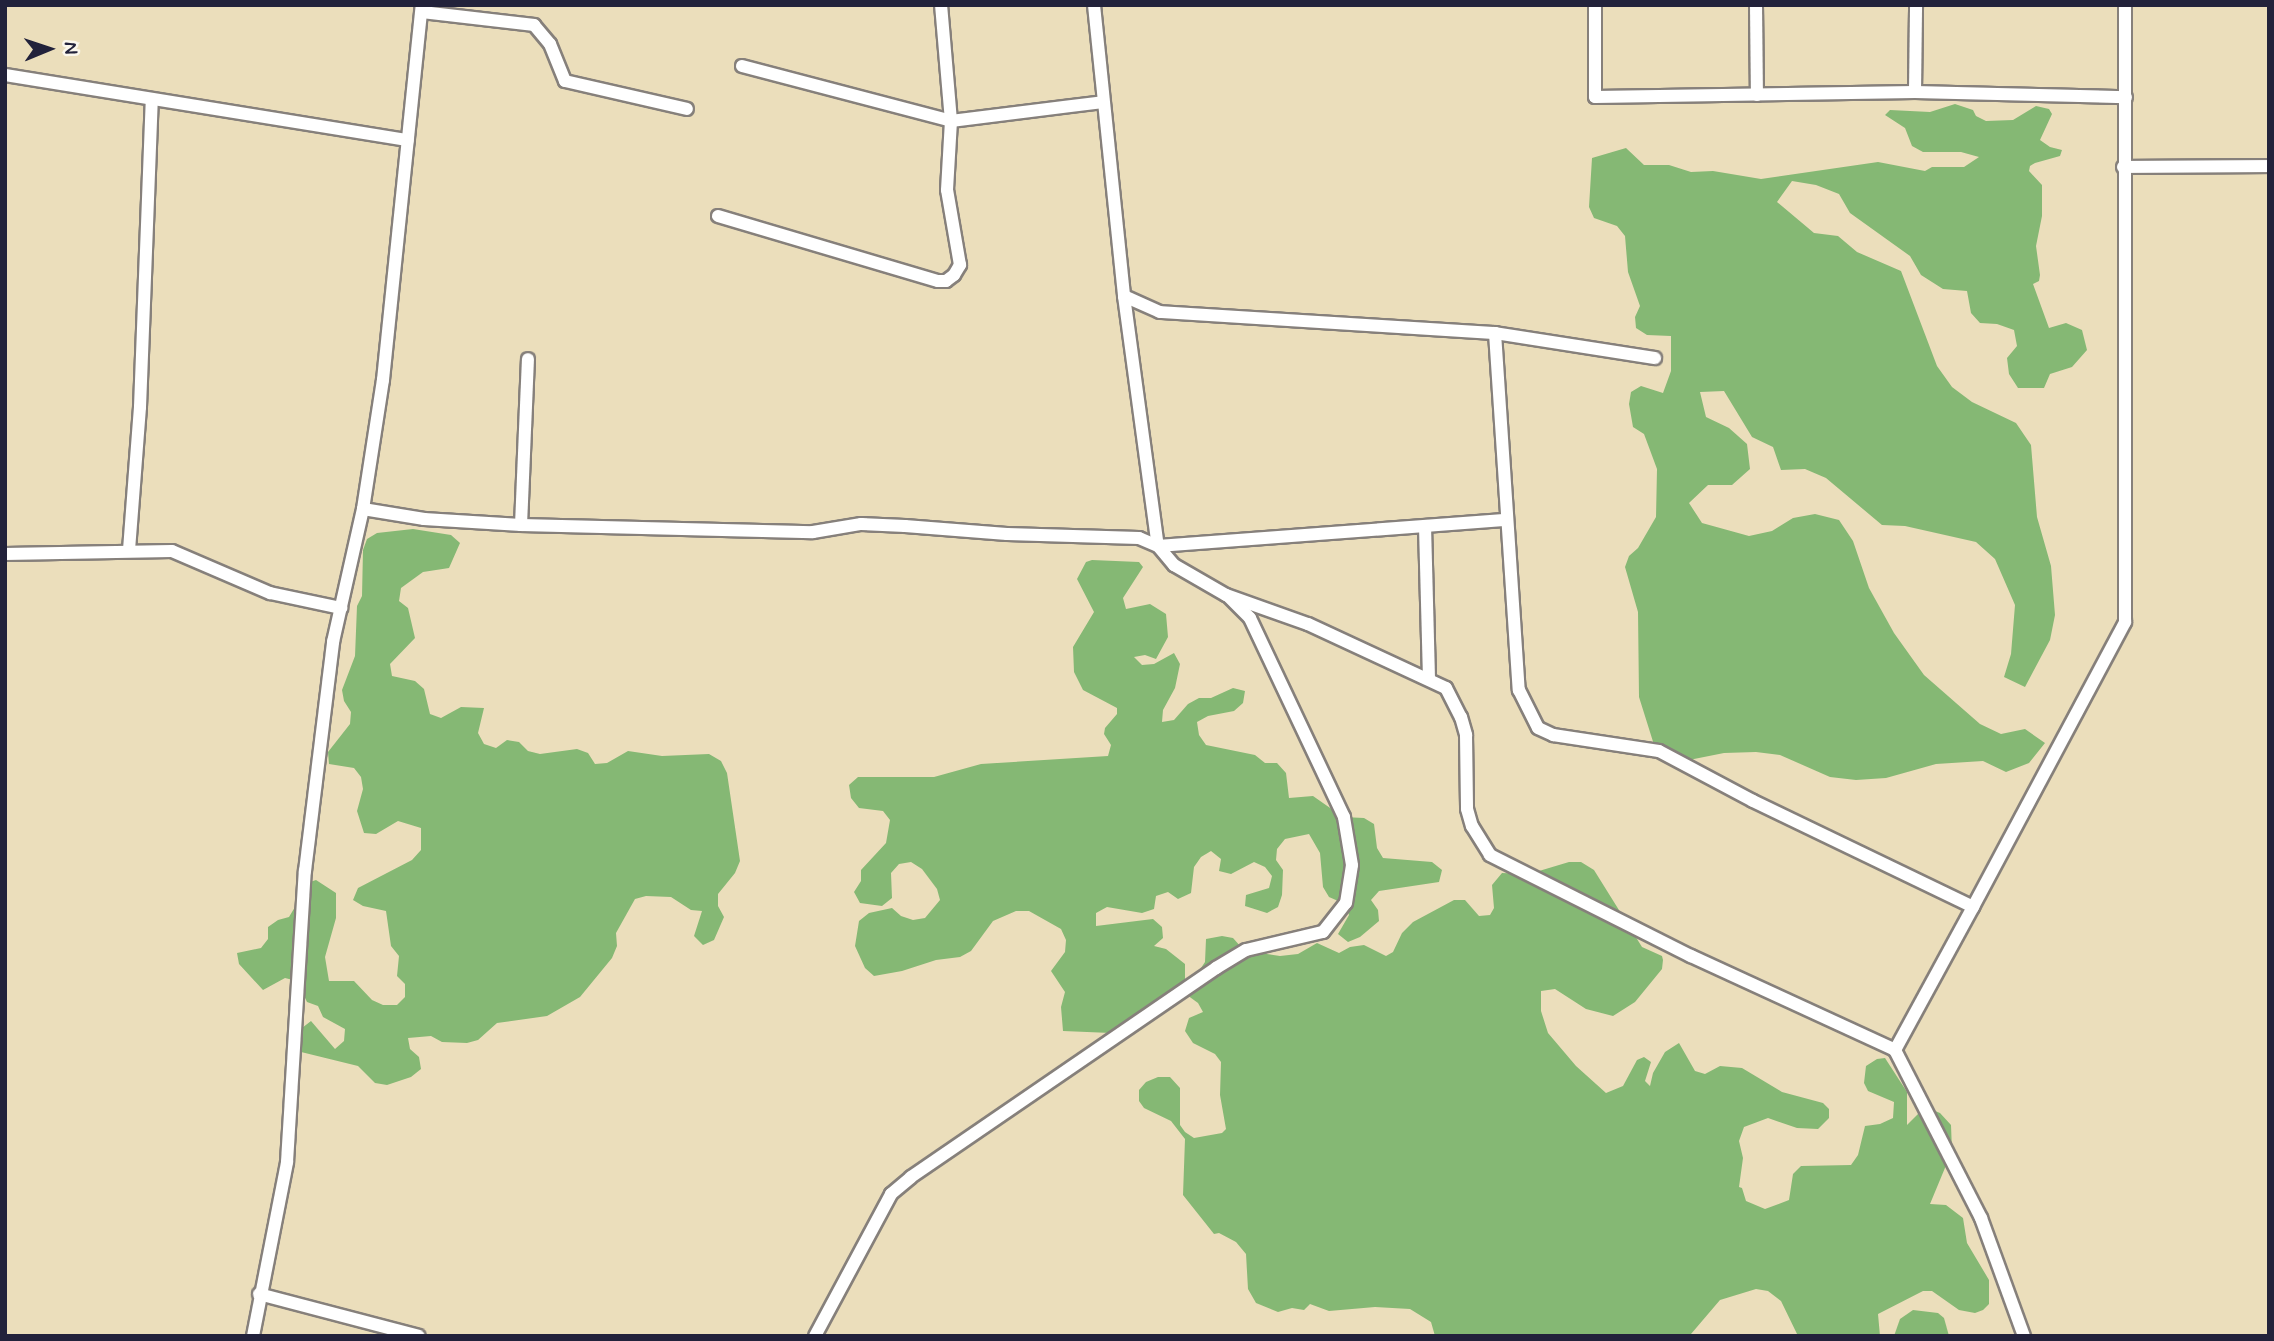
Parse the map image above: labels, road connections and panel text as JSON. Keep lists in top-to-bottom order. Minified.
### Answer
{"north":"right"}
